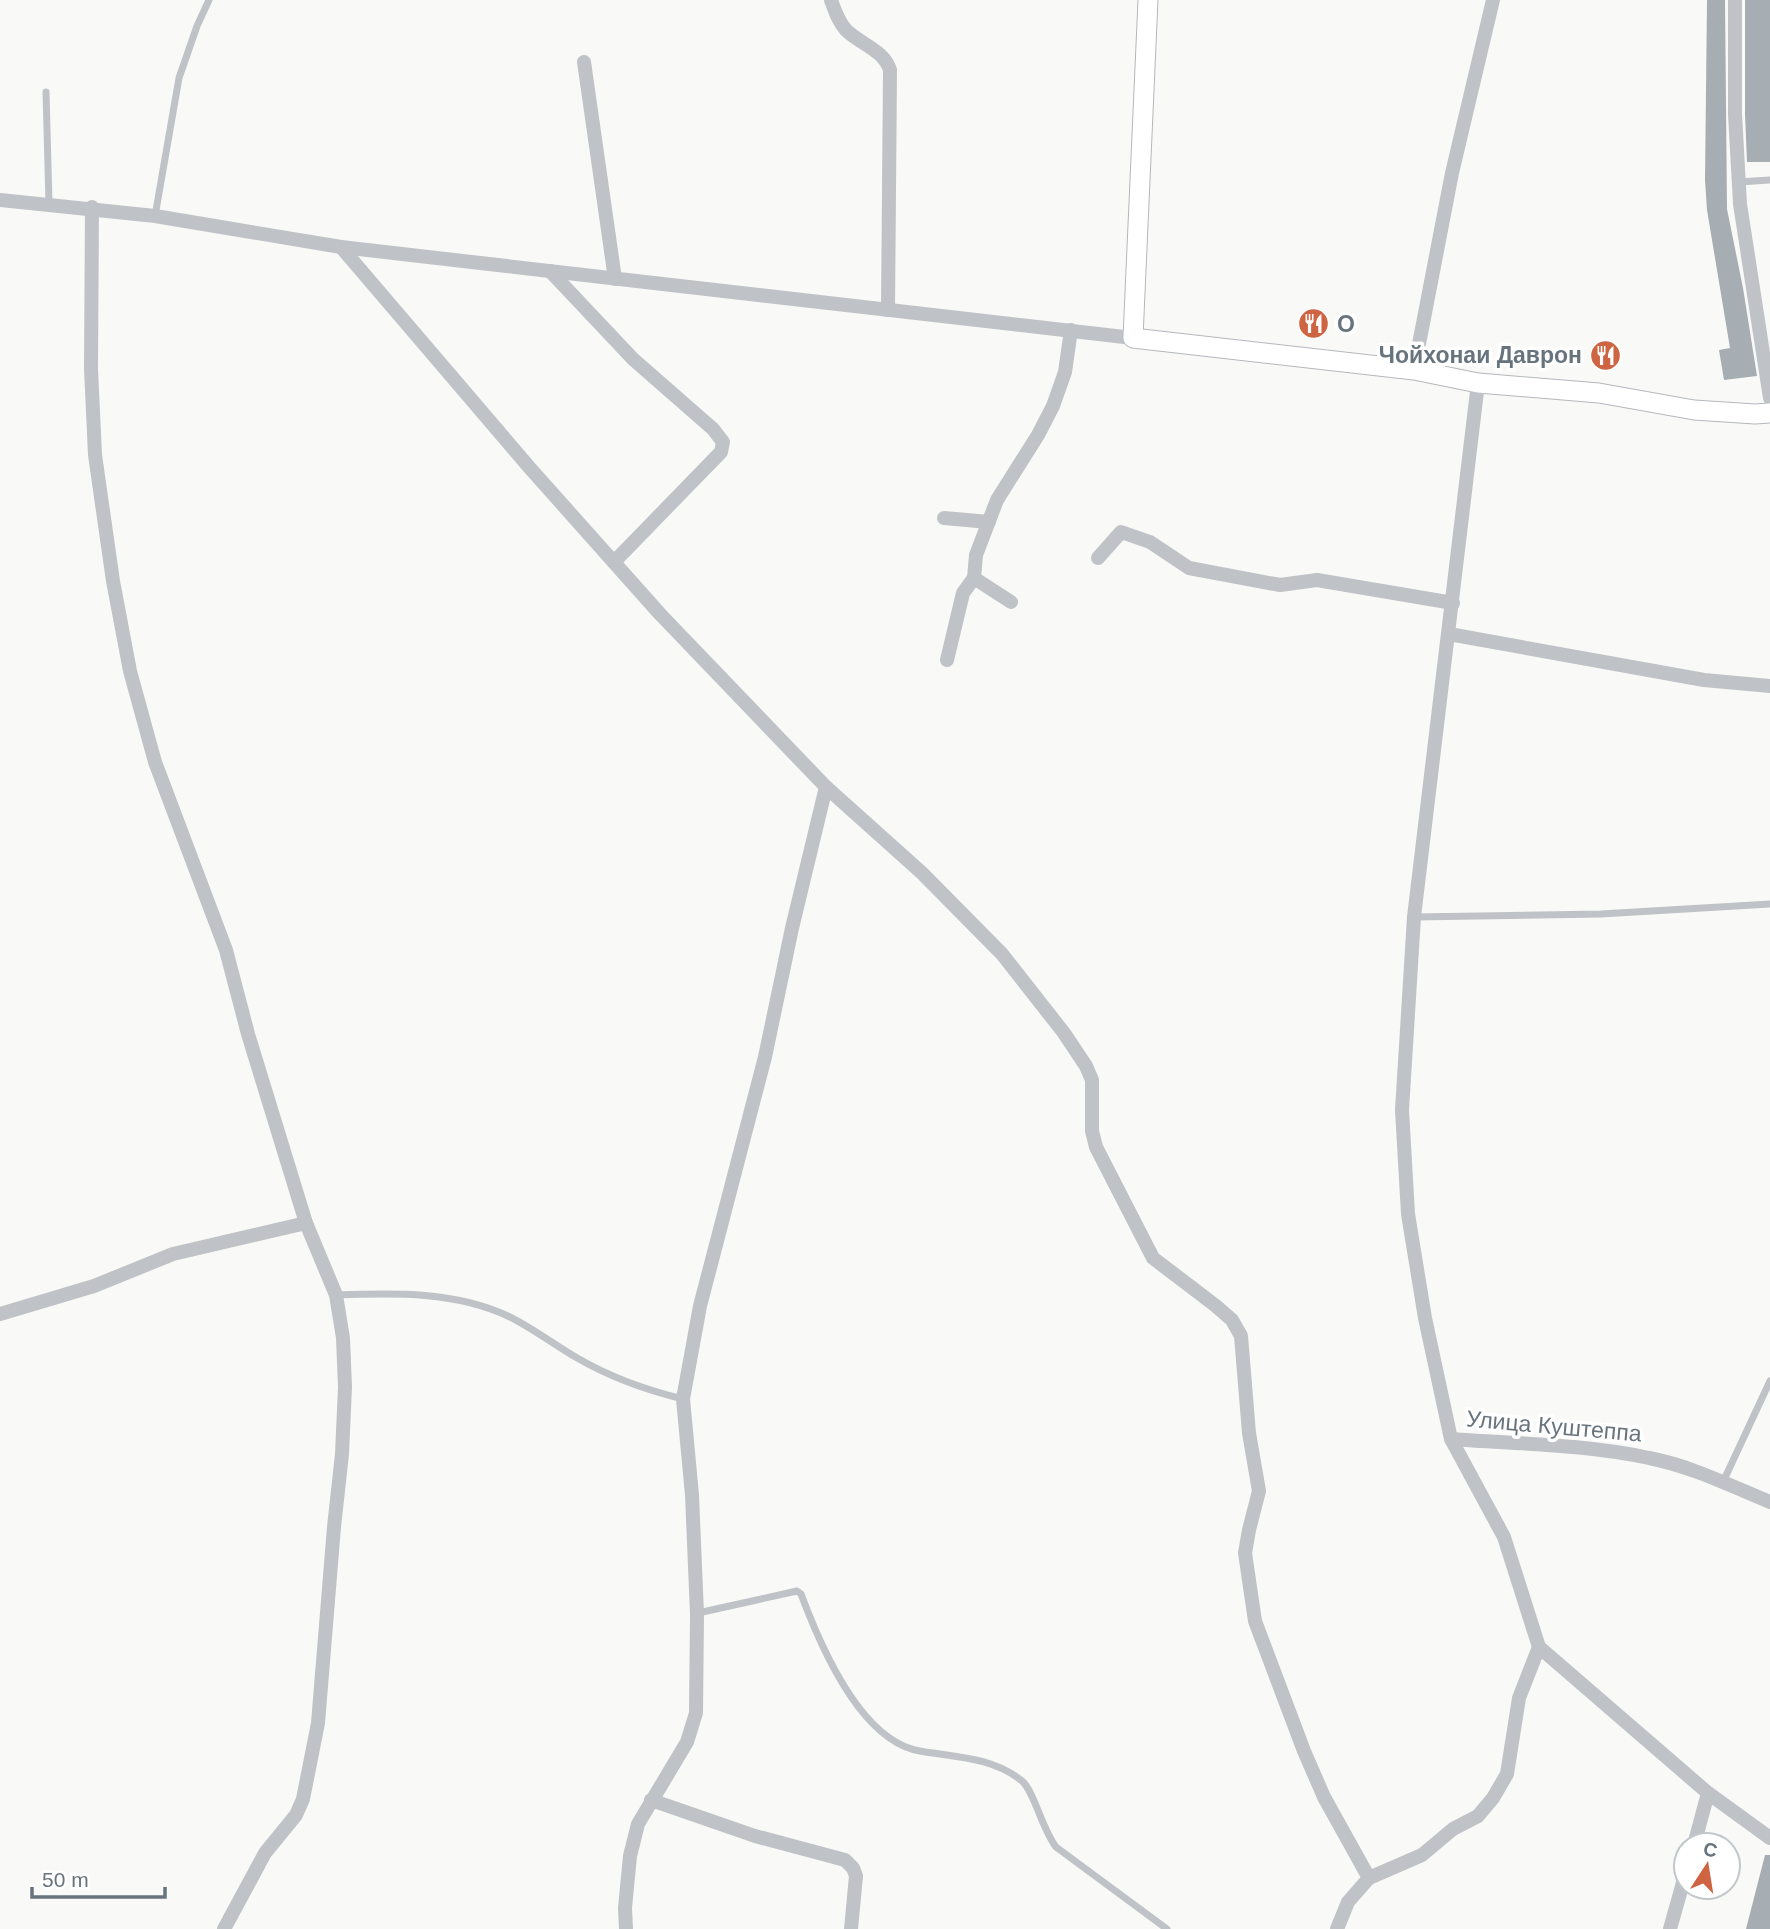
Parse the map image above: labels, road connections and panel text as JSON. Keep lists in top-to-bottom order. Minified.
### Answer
{"streets":{"street":["Улица Куштеппа"]},"places":{"restaurant":["O","Чойхонаи Даврон"]},"scale_bar":"50 m","north":"top"}
